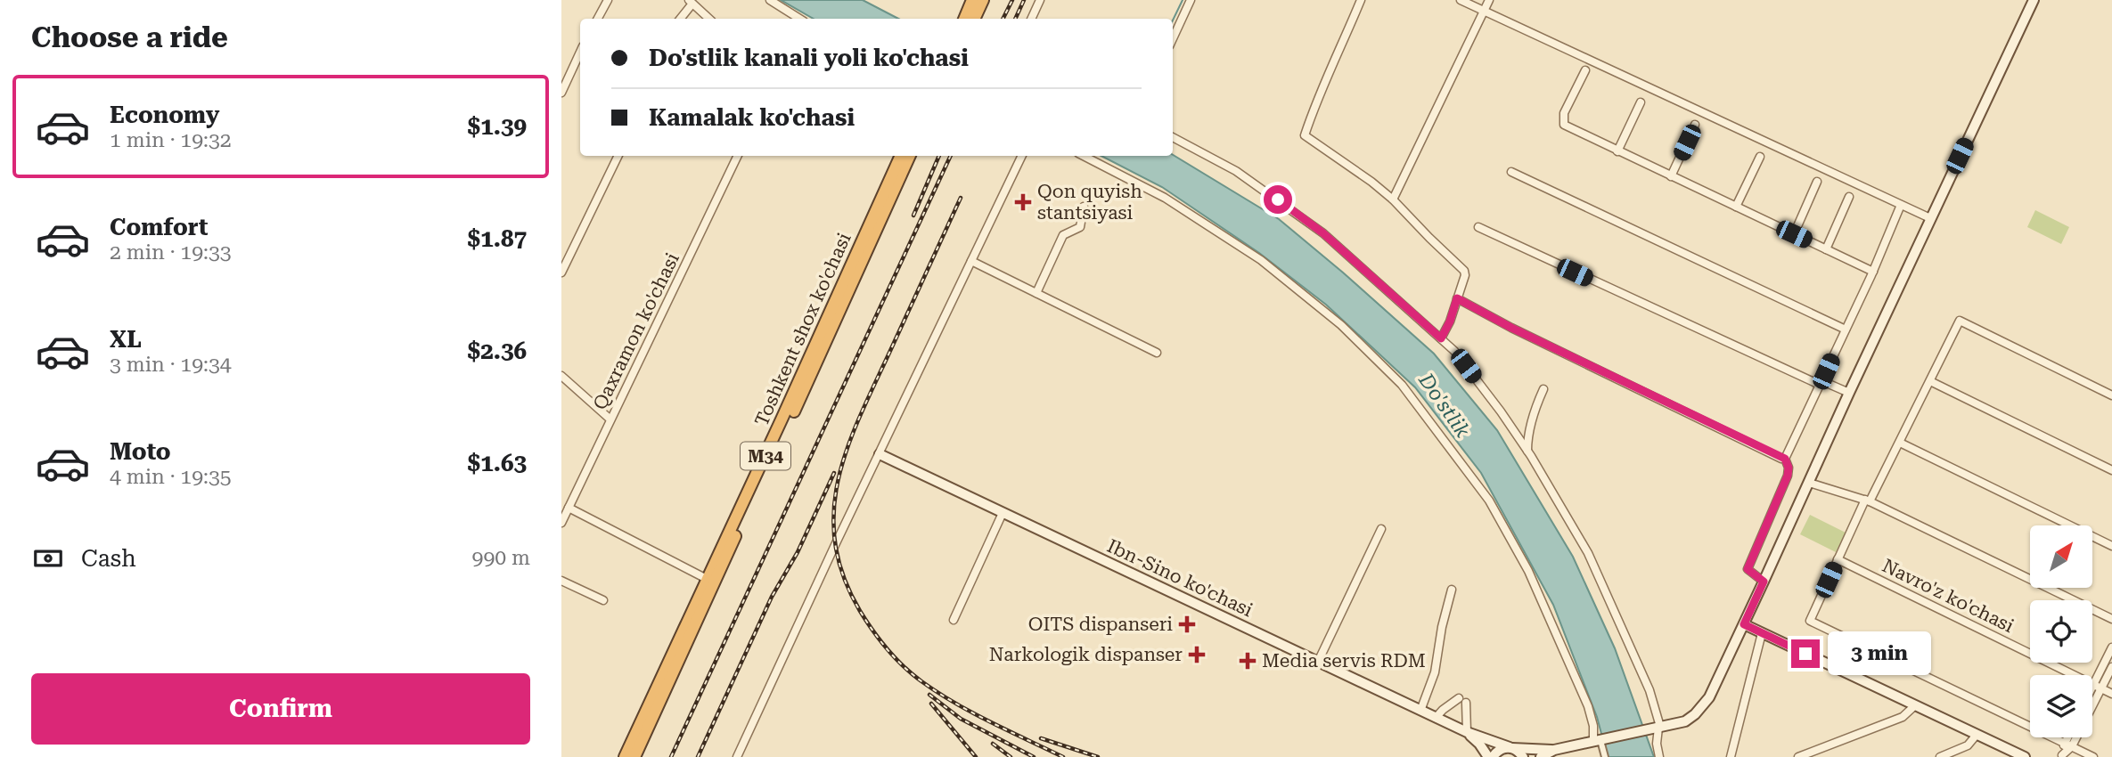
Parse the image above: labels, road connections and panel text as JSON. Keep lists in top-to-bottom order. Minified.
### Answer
{"streets":{"highway":["Toshkent shox ko'chasi","M34"],"main road":["Ibn-Sino ko'chasi"],"street":["Qaxramon ko'chasi","Navro'z ko'chasi"]},"water":["Do'stlik"],"places":{"health":["Qon quyish stantsiyasi","OITS dispanseri","Narkologik dispanser","Media servis RDM"]},"north":"top right","page":{"heading":"Choose a ride","banner":["Do'stlik kanali yoli ko'chasi","Kamalak ko'chasi"],"list":[{"name":"Economy","note":"1 min · 19:32","value":"$1.39"},{"name":"Comfort","note":"2 min · 19:33","value":"$1.87"},{"name":"XL","note":"3 min · 19:34","value":"$2.36"},{"name":"Moto","note":"4 min · 19:35","value":"$1.63"}],"pay":["Cash","990 m"],"bubble":"3 min","buttons":"Confirm"}}
